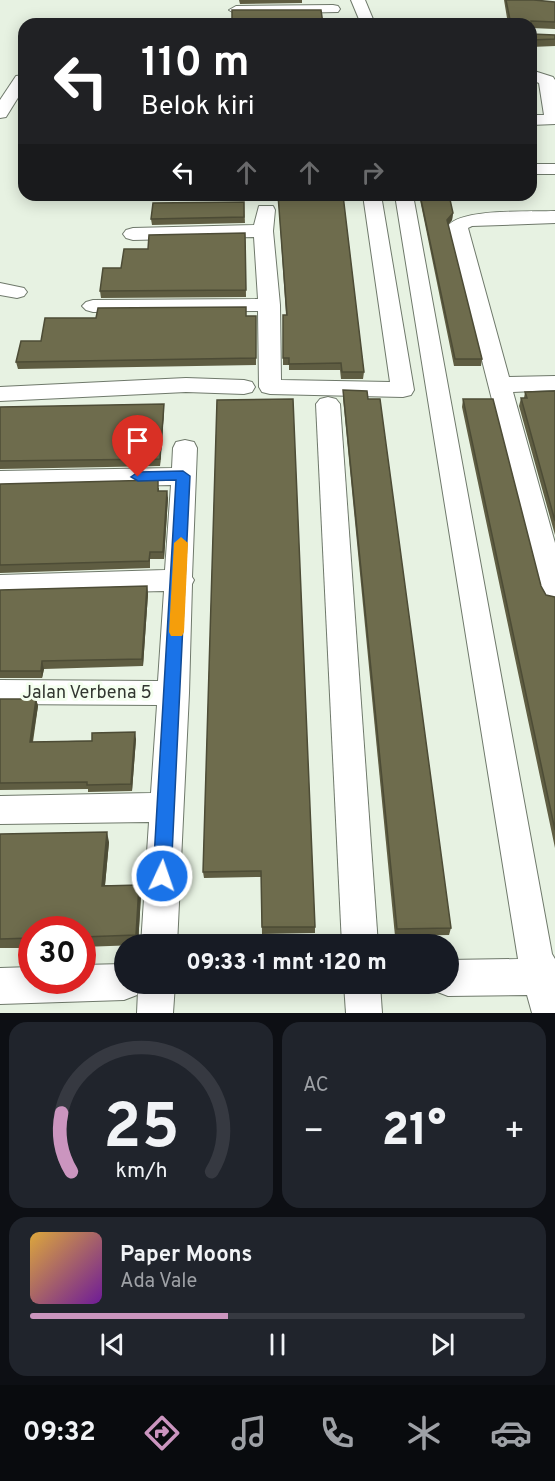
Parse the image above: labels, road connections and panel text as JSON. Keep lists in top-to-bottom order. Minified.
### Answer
{"streets":{"street":["Jalan Verbena 5"]},"page":{"turn":["110 m","Belok kiri"],"limit":"30","trip":"09:33 · 1 mnt · 120 m","tile":"AC","heat":["−","21°","+"],"song":["Paper Moons","Ada Vale"],"tabs":"09:32","gauge":["25","km/h"]}}
